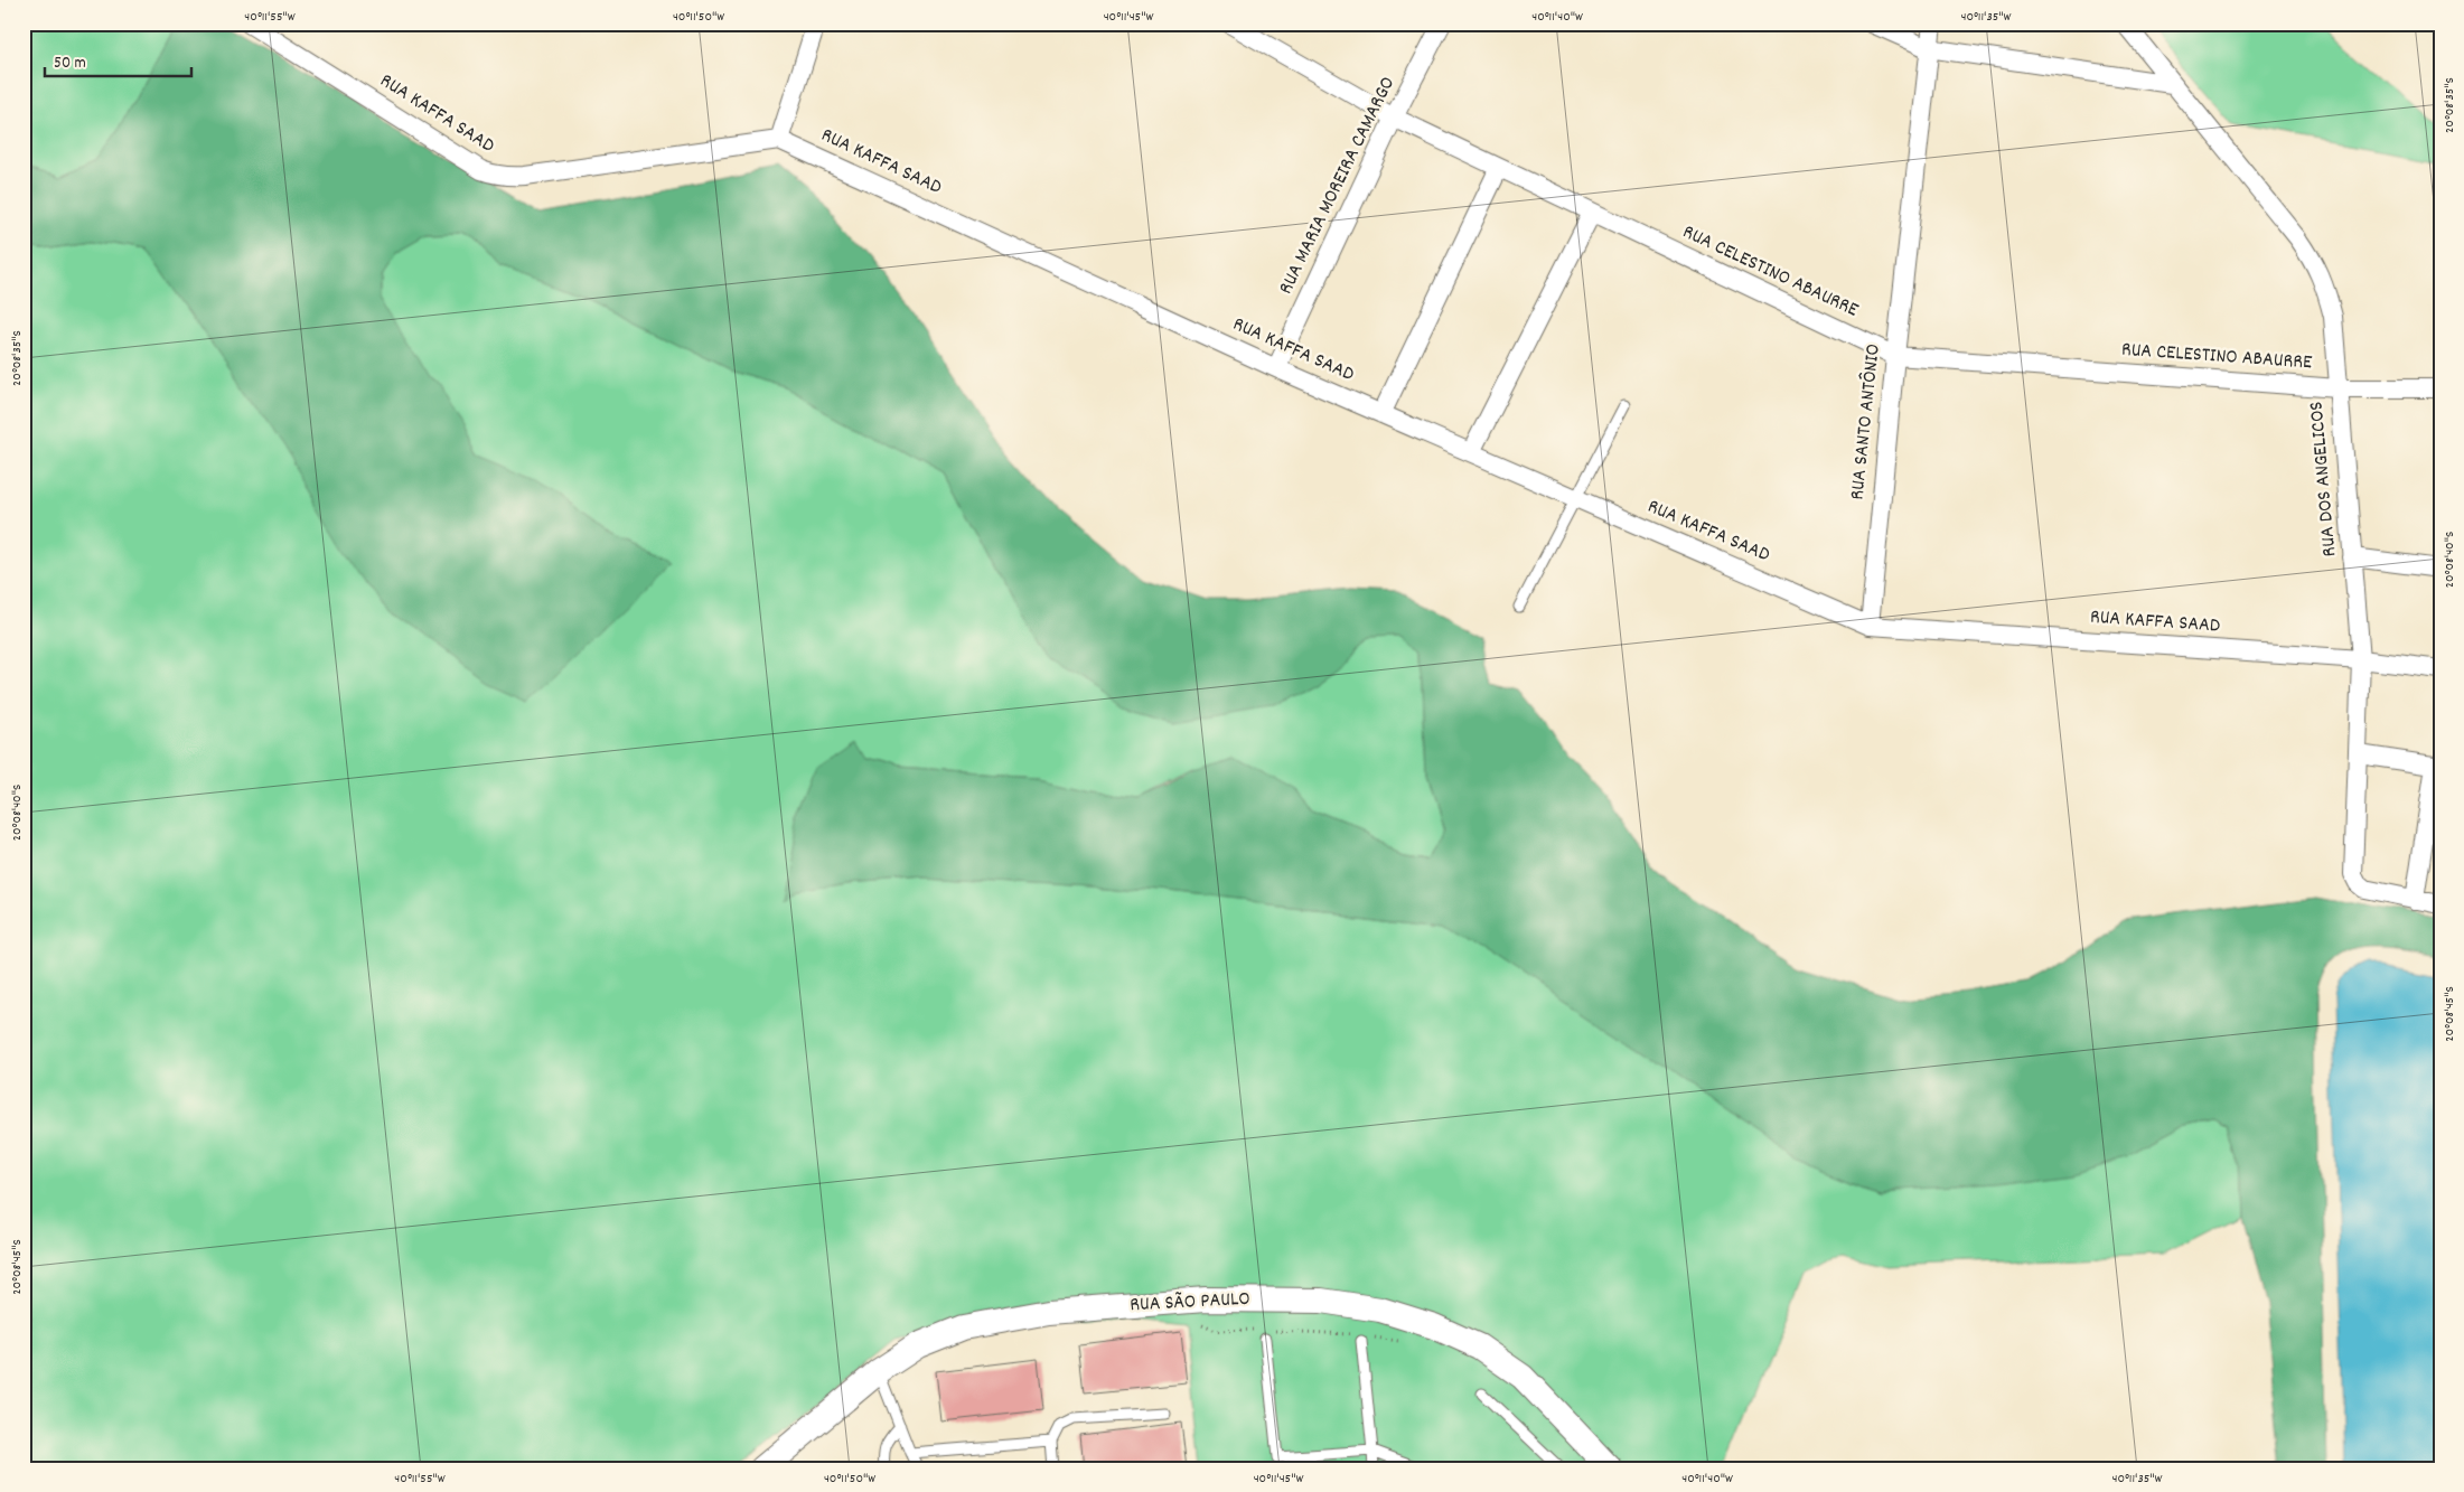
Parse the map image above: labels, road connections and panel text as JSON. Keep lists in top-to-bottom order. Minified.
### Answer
{"streets":{"street":["RUA KAFFA SAAD","RUA MARIA MOREIRA CAMARGO","RUA CELESTINO ABAURRE","RUA SANTO ANTÔNIO","RUA DOS ANGELICOS","RUA SÃO PAULO"]},"crossings":[["RUA KAFFA SAAD","RUA MARIA MOREIRA CAMARGO"],["RUA KAFFA SAAD","RUA SANTO ANTÔNIO"],["RUA KAFFA SAAD","RUA DOS ANGELICOS"],["RUA MARIA MOREIRA CAMARGO","RUA CELESTINO ABAURRE"],["RUA CELESTINO ABAURRE","RUA SANTO ANTÔNIO"],["RUA CELESTINO ABAURRE","RUA DOS ANGELICOS"]],"scale_bar":"50 m","coordinates":["40°11'55\"W","40°11'50\"W","40°11'45\"W","40°11'40\"W","40°11'35\"W","20°08'35\"S","20°08'40\"S","20°08'45\"S"]}
